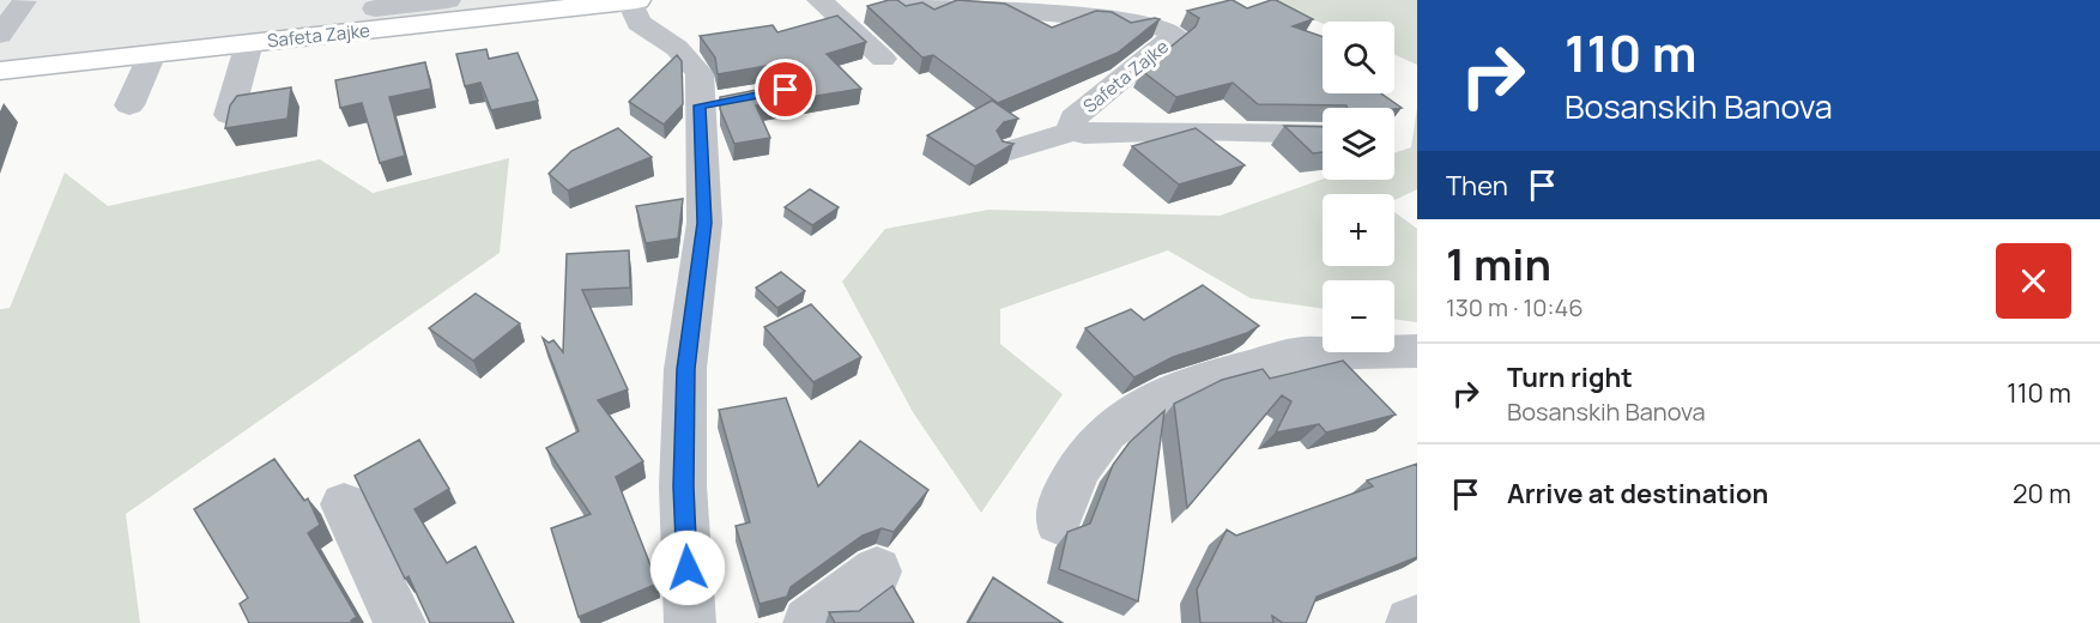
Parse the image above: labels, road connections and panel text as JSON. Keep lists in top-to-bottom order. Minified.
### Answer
{"streets":{"main road":["Safeta Zajke"]},"page":{"turn":["110 m","Bosanskih Banova"],"map_buttons":["+","−"],"then":"Then","heading":["1 min","130 m · 10:46"],"list":[{"name":"Turn right","note":"Bosanskih Banova","value":"110 m"},{"name":"Arrive at destination","value":"20 m"}]}}
